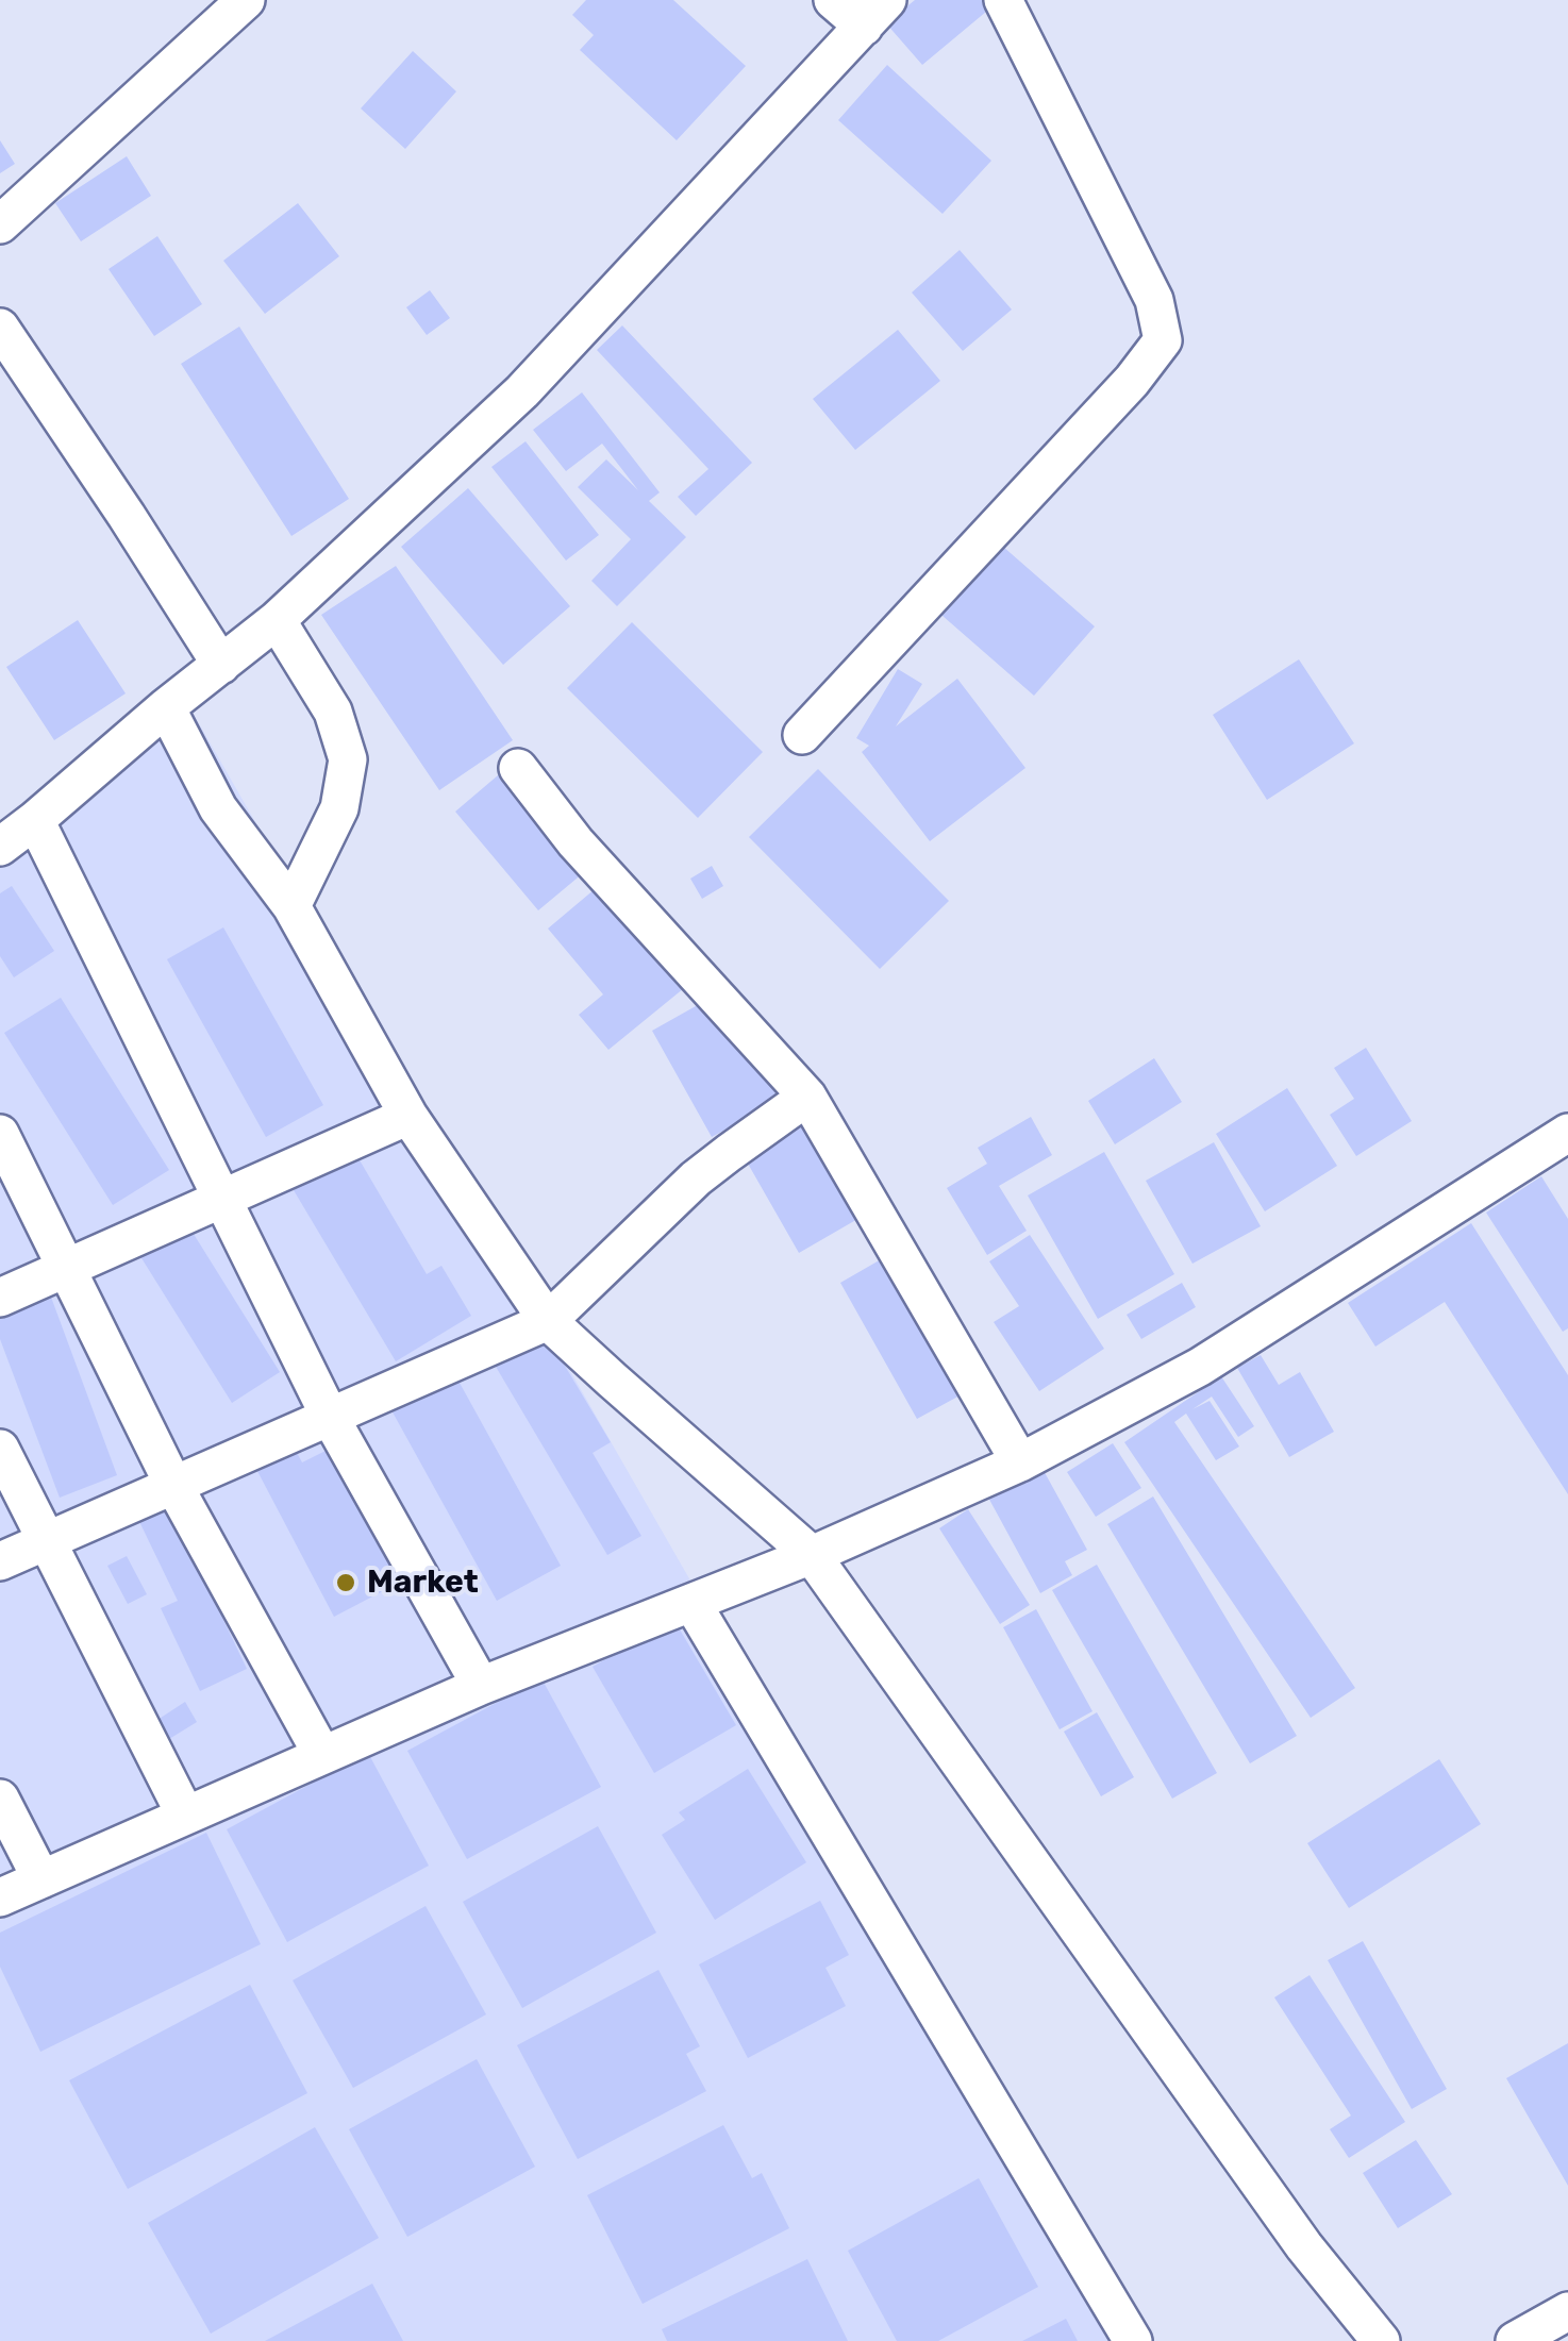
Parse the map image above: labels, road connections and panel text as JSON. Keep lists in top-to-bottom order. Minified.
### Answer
{"places":["Market"]}
